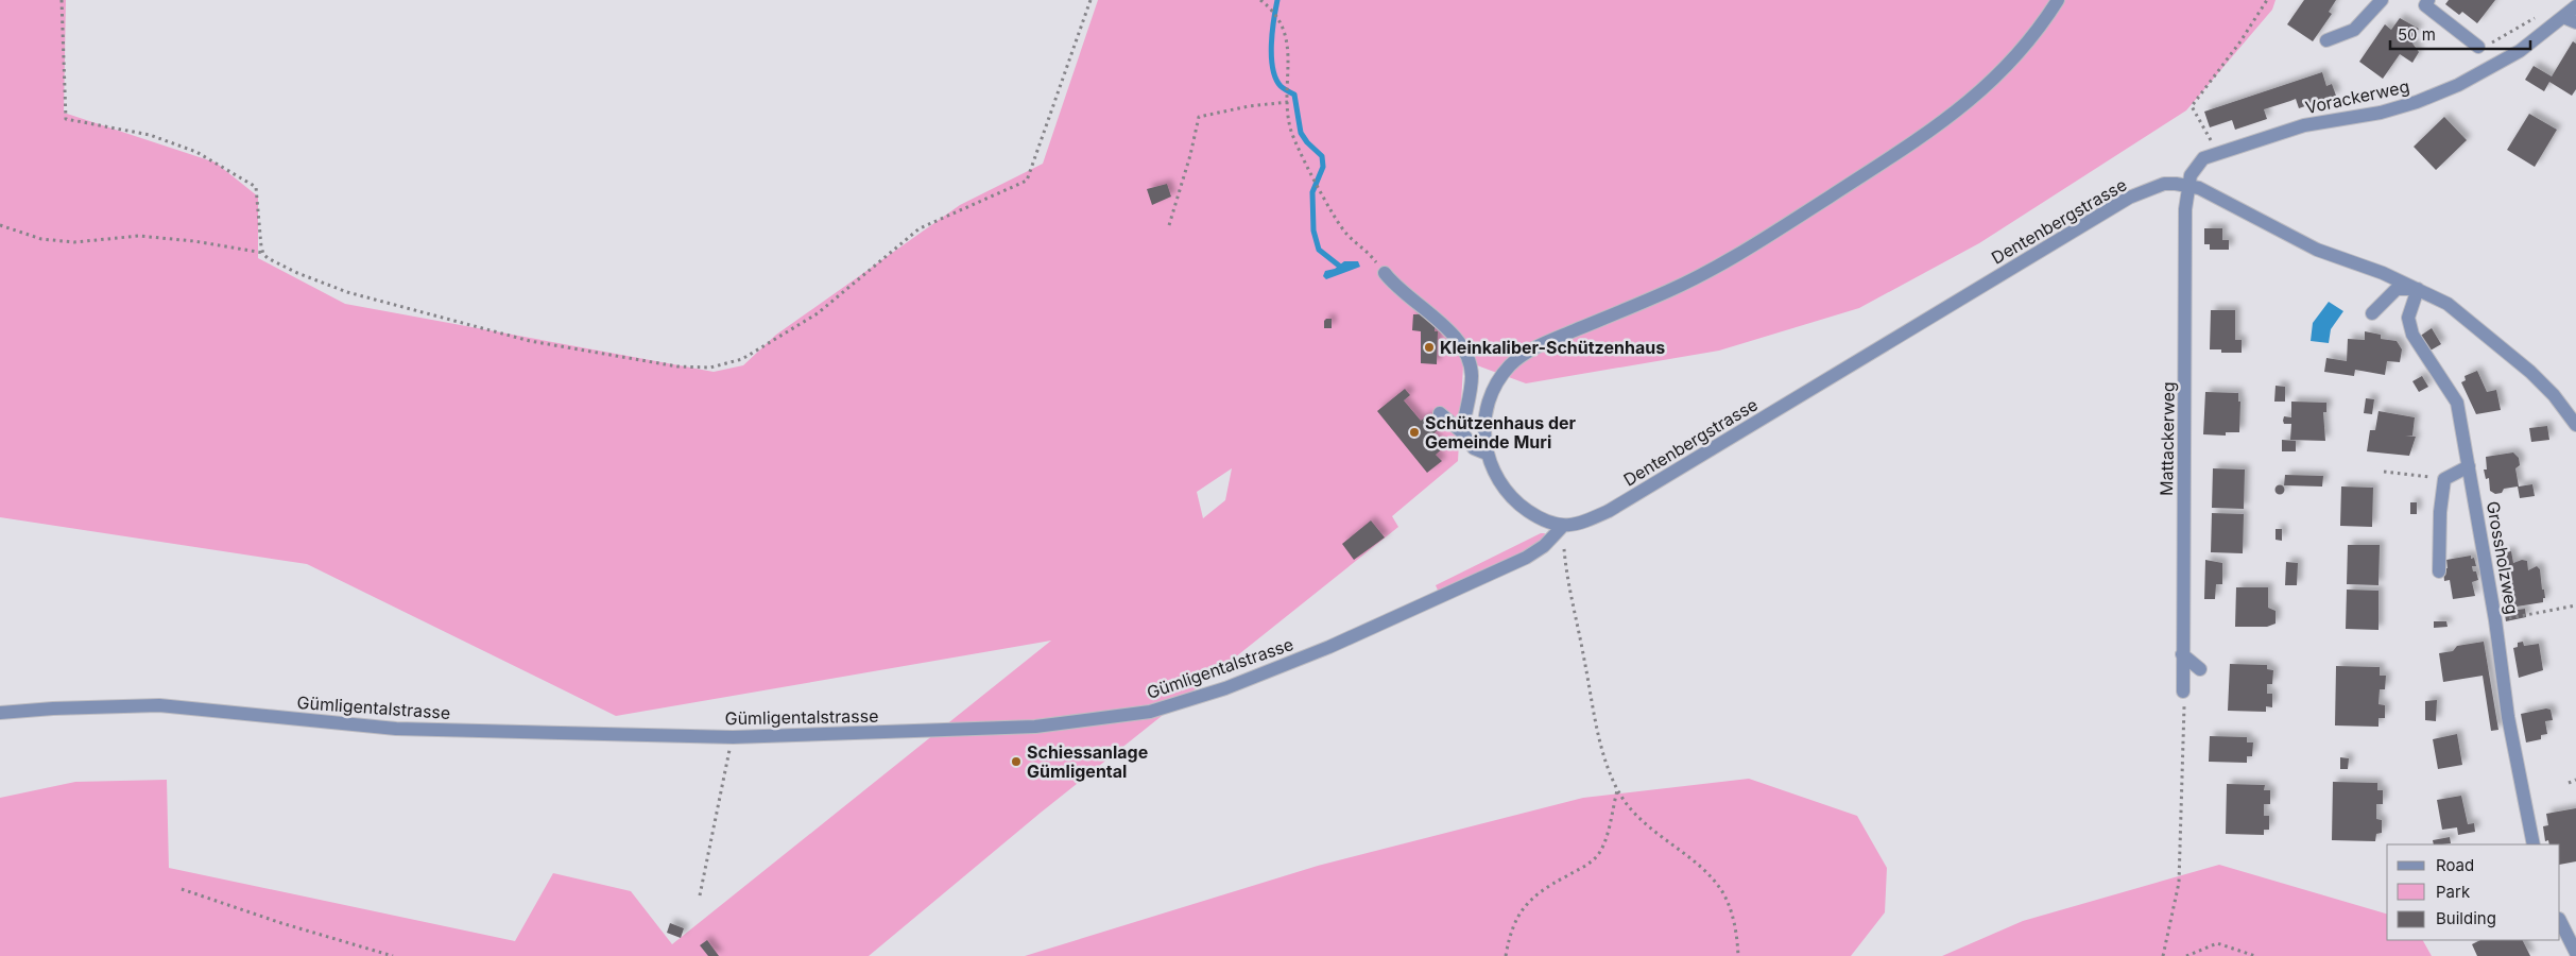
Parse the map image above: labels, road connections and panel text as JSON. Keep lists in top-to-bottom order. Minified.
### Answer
{"streets":{"street":["Vorackerweg","Dentenbergstrasse","Mattackerweg","Grossholzweg","Gümligentalstrasse"]},"crossings":[["Vorackerweg","Dentenbergstrasse"],["Vorackerweg","Mattackerweg"],["Dentenbergstrasse","Mattackerweg"],["Dentenbergstrasse","Grossholzweg"],["Dentenbergstrasse","Gümligentalstrasse"]],"places":["Kleinkaliber-Schützenhaus","Schützenhaus der Gemeinde Muri","Schiessanlage Gümligental"],"legend":["Road","Park","Building"],"scale_bar":"50 m"}
